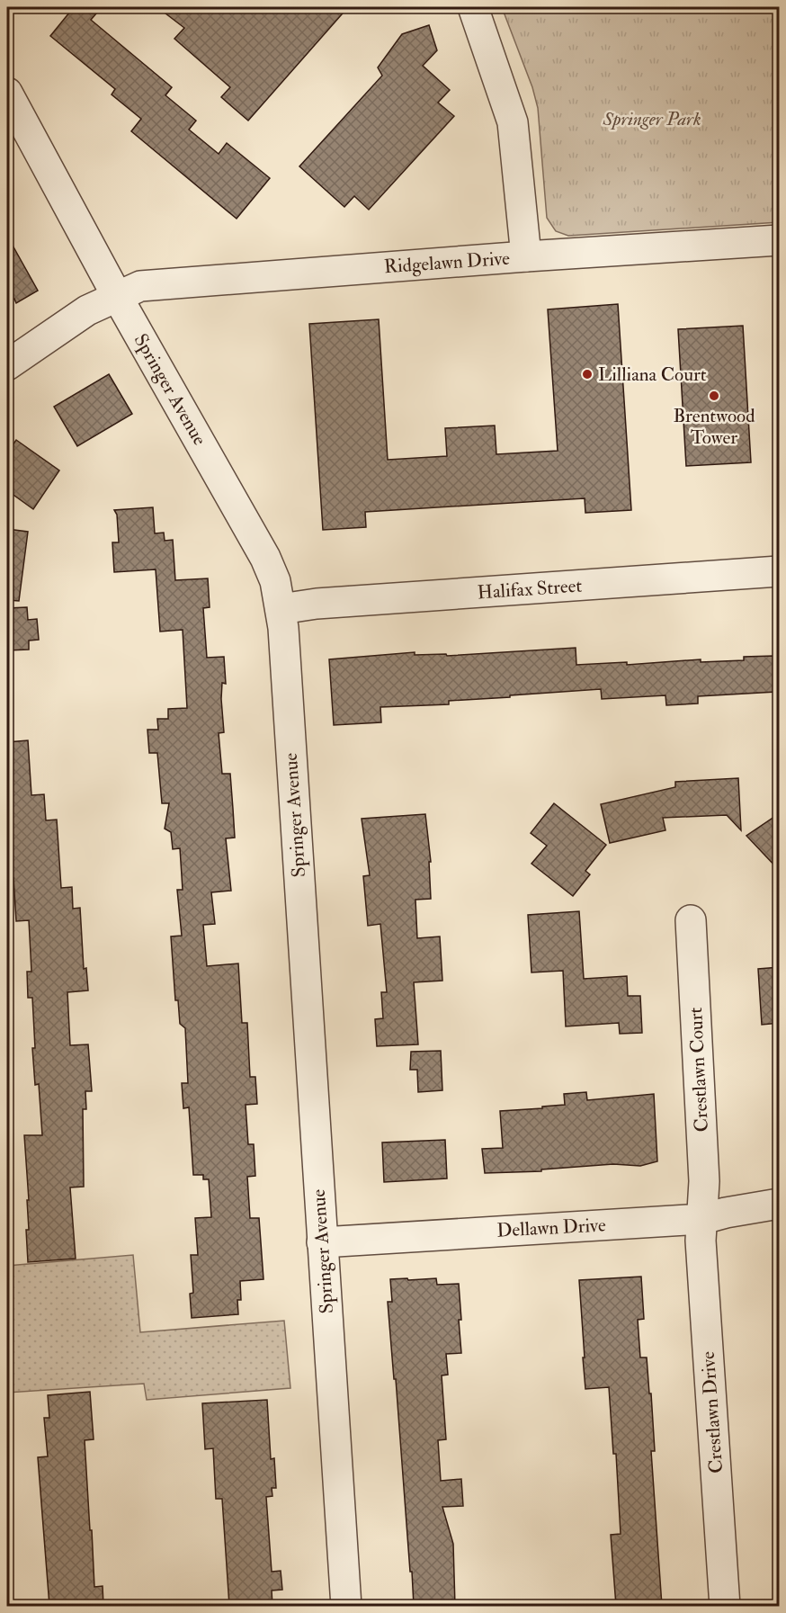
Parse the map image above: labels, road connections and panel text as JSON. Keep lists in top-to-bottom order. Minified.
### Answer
{"streets":{"street":["Ridgelawn Drive","Springer Avenue","Halifax Street","Crestlawn Court","Dellawn Drive","Crestlawn Drive"]},"crossings":[["Ridgelawn Drive","Springer Avenue"],["Springer Avenue","Halifax Street"],["Springer Avenue","Dellawn Drive"],["Crestlawn Court","Dellawn Drive"],["Crestlawn Court","Crestlawn Drive"],["Dellawn Drive","Crestlawn Drive"]],"parks":["Springer Park"],"places":["Lilliana Court","Brentwood Tower"]}
